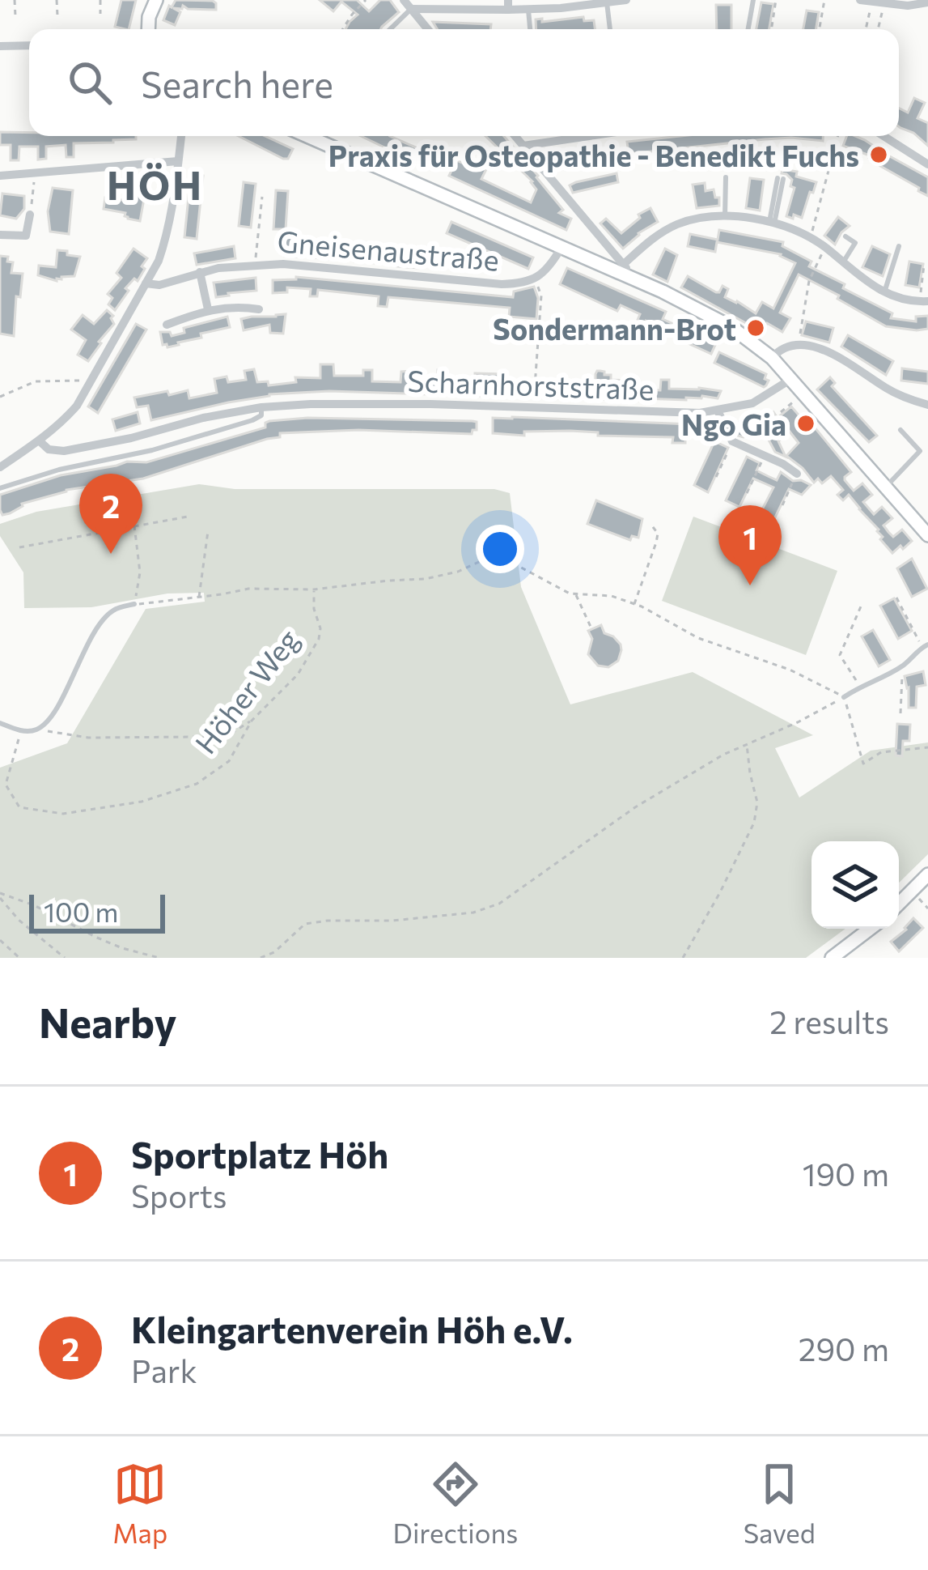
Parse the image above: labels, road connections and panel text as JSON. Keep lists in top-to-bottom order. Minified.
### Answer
{"streets":{"street":["Gneisenaustraße","Scharnhorststraße"],"path":["Höher Weg"]},"districts":["HÖH"],"places":["Praxis für Osteopathie - Benedikt Fuchs","Sondermann-Brot","Ngo Gia"],"scale_bar":"100 m","page":{"search":"Search here","pins":["2","1"],"scale":"100 m","heading":["Nearby","2 results"],"list":[{"mark":"1","name":"Sportplatz Höh","note":"Sports","value":"190 m"},{"mark":"2","name":"Kleingartenverein Höh e.V.","note":"Park","value":"290 m"}],"nav":["Map","Directions","Saved"]}}
